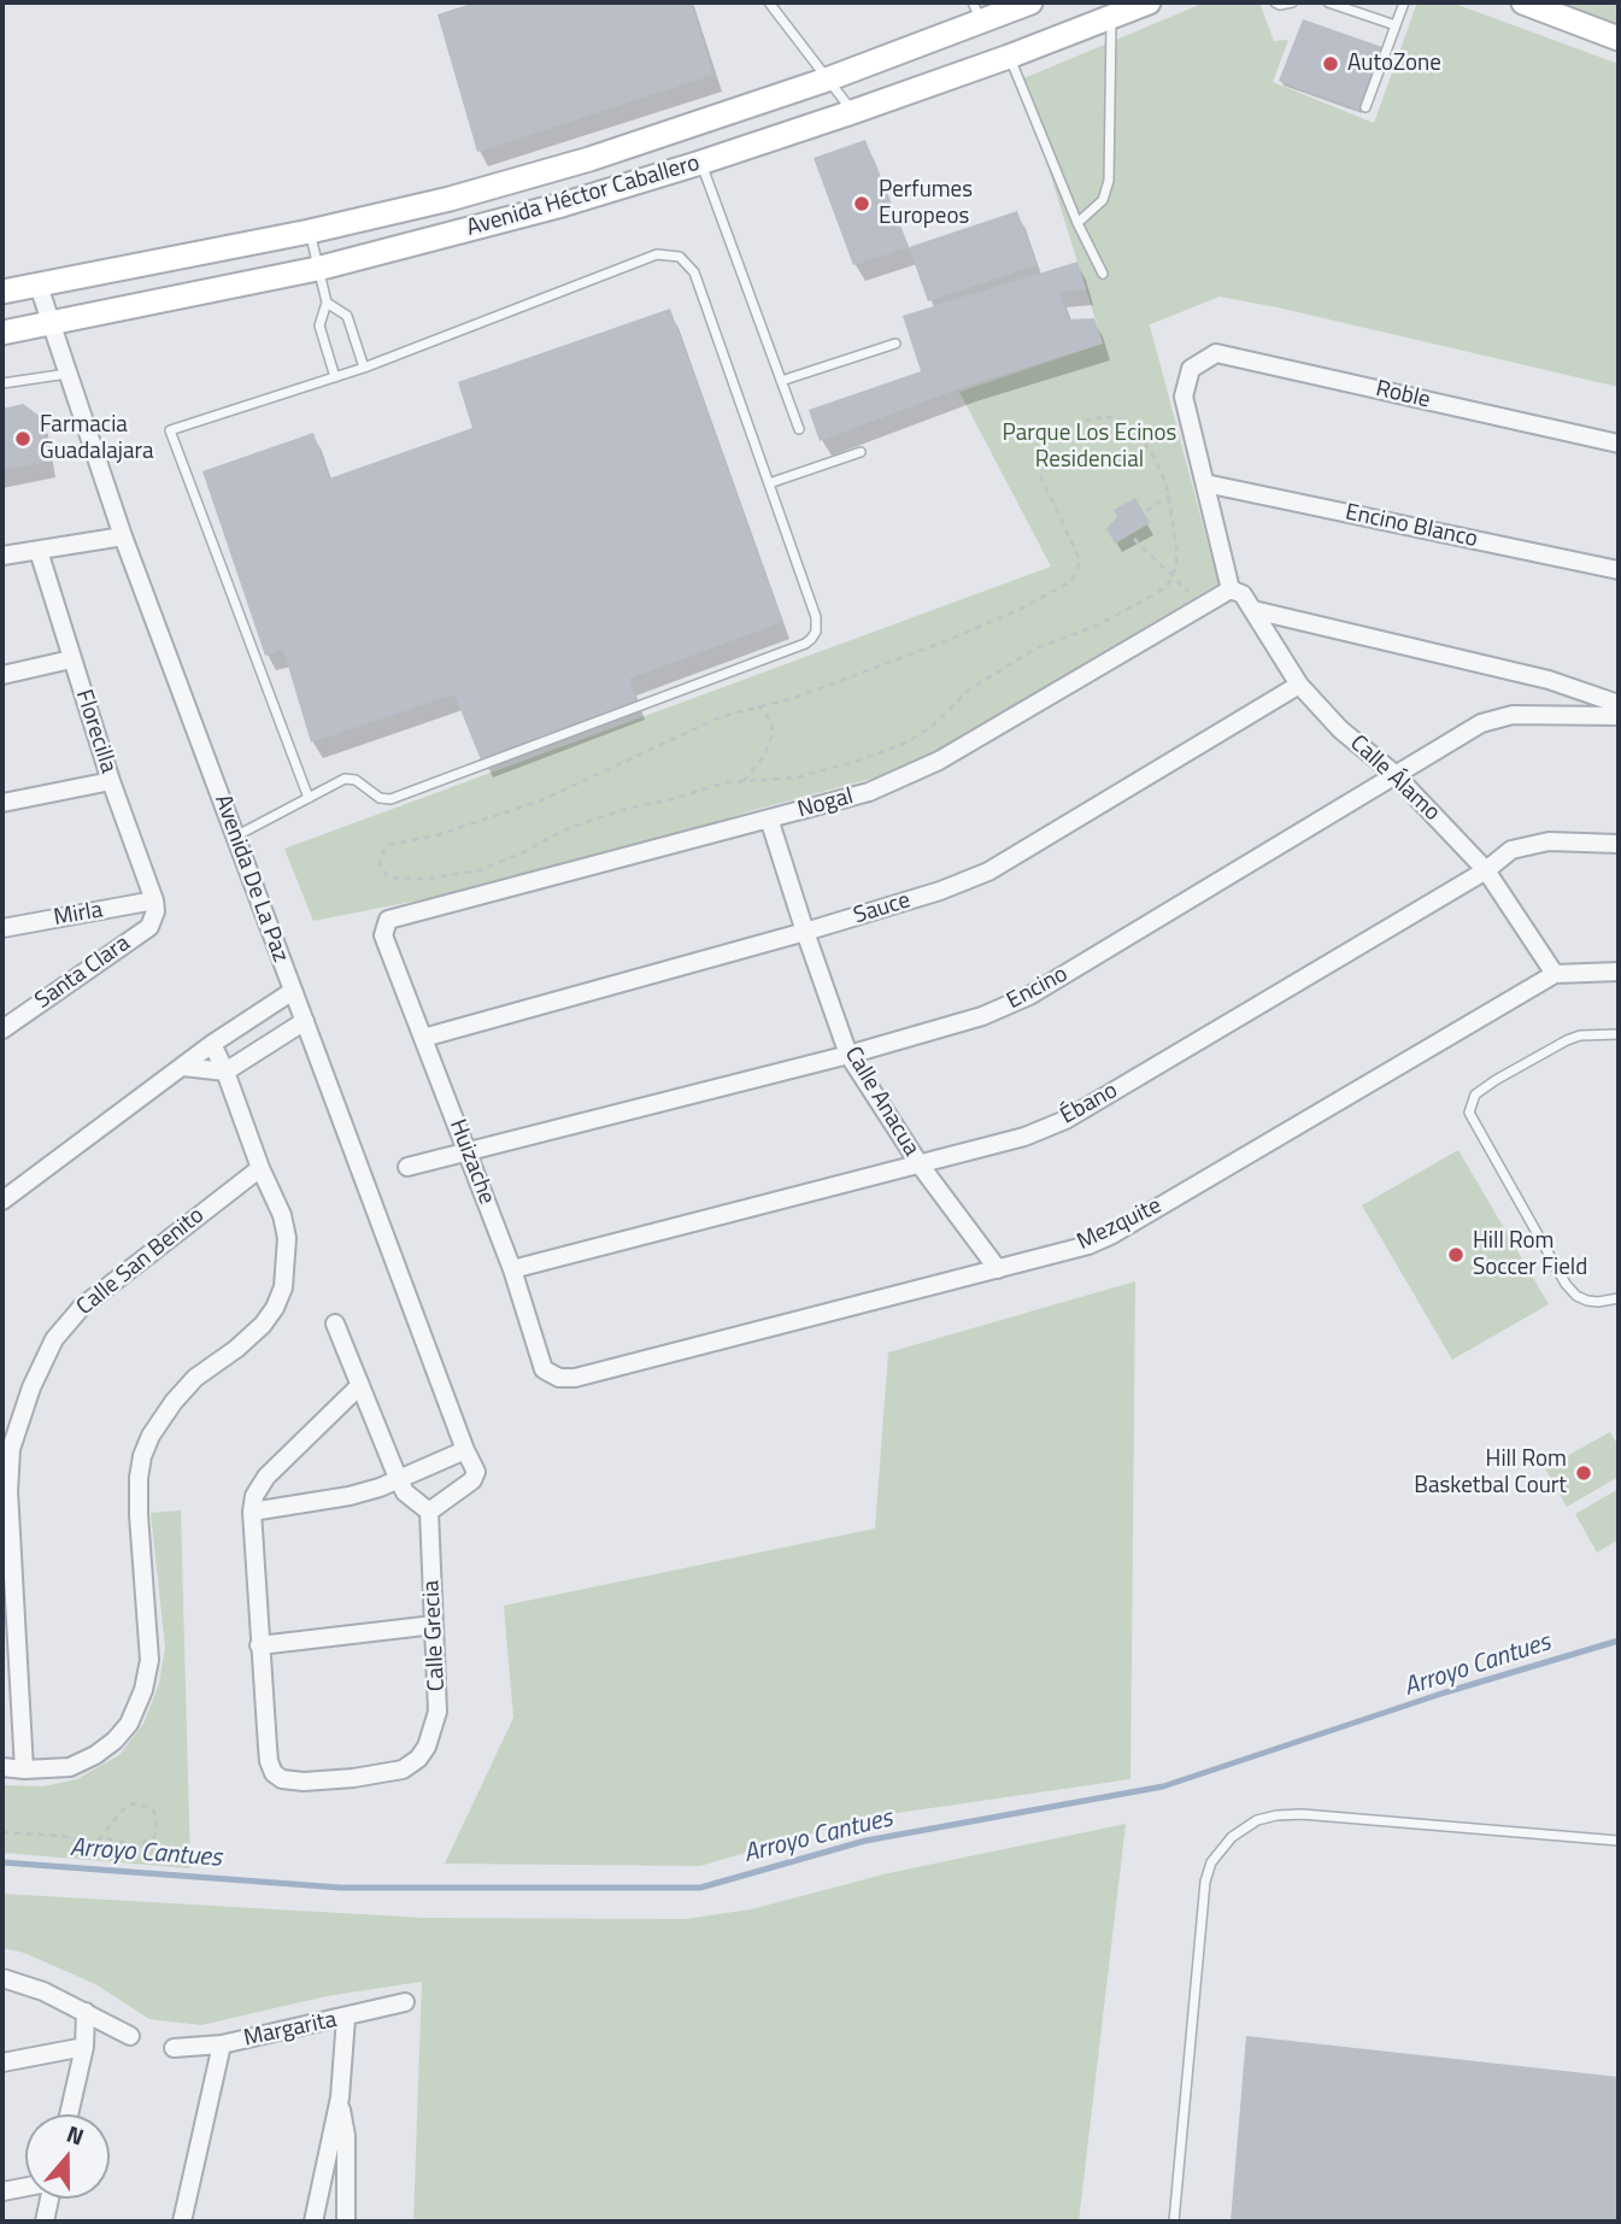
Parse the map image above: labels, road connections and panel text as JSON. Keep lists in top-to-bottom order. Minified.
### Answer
{"streets":{"main road":["Avenida Héctor Caballero"],"street":["Roble","Encino Blanco","Florecilla","Calle Álamo","Nogal","Avenida De La Paz","Sauce","Mirla","Santa Clara","Encino","Calle Anacua","Ébano","Huizache","Mezquite","Calle San Benito","Calle Grecia","Margarita"]},"crossings":[["Avenida Héctor Caballero","Avenida De La Paz"],["Roble","Encino Blanco"],["Florecilla","Mirla"],["Florecilla","Santa Clara"],["Calle Álamo","Nogal"],["Calle Álamo","Sauce"],["Calle Álamo","Encino"],["Calle Álamo","Ébano"],["Calle Álamo","Mezquite"],["Nogal","Calle Anacua"],["Nogal","Huizache"],["Avenida De La Paz","Calle Grecia"],["Sauce","Calle Anacua"],["Sauce","Huizache"],["Mirla","Santa Clara"],["Encino","Calle Anacua"],["Encino","Huizache"],["Calle Anacua","Ébano"],["Calle Anacua","Mezquite"],["Ébano","Huizache"],["Huizache","Mezquite"]],"water":["Arroyo Cantues"],"parks":["Parque Los Ecinos Residencial"],"places":["AutoZone","Perfumes Europeos","Farmacia Guadalajara","Hill Rom Soccer Field","Hill Rom Basketbal Court"],"north":"top"}
